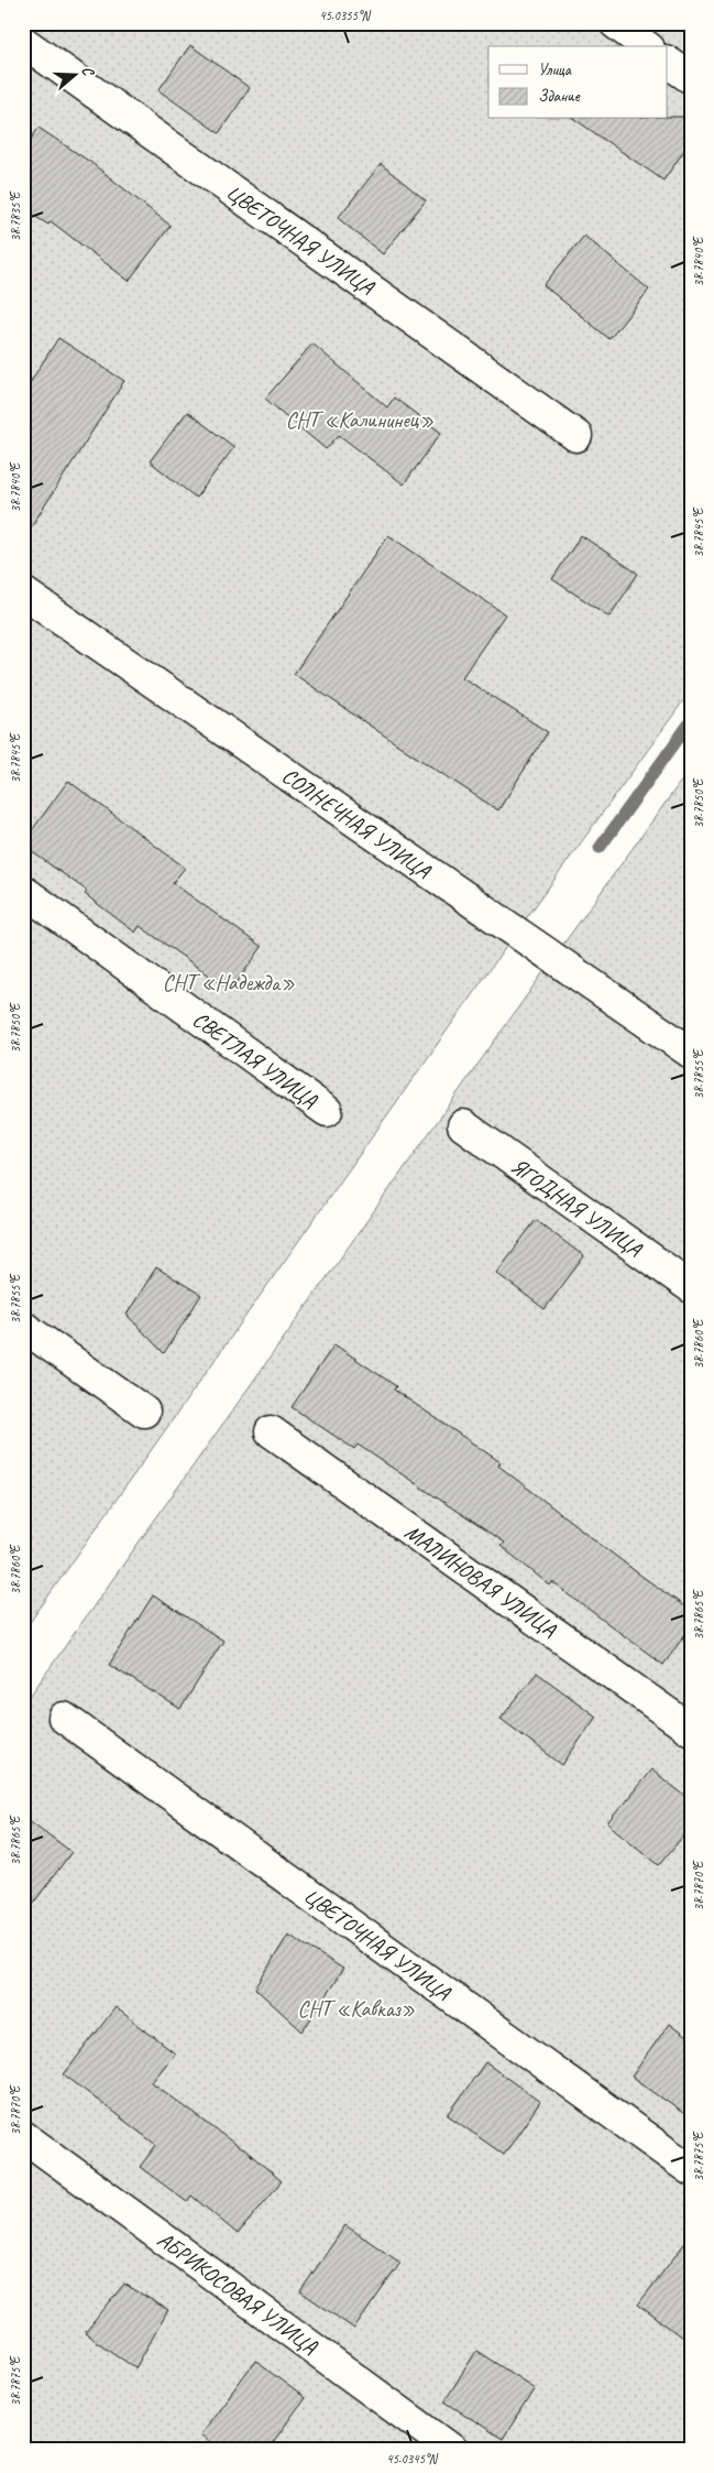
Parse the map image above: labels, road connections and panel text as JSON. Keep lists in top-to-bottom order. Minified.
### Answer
{"streets":{"street":["ЦВЕТОЧНАЯ УЛИЦА","СОЛНЕЧНАЯ УЛИЦА","СВЕТЛАЯ УЛИЦА","ЯГОДНАЯ УЛИЦА","МАЛИНОВАЯ УЛИЦА","АБРИКОСОВАЯ УЛИЦА"]},"parks":["СНТ «Калининец»","СНТ «Надежда»","СНТ «Кавказ»"],"legend":["Улица","Здание"],"north":"right","coordinates":["45.0355°N","38.7835°E","38.7840°E","38.7845°E","38.7850°E","38.7855°E","38.7860°E","38.7865°E","38.7870°E","38.7875°E","45.0345°N"]}
